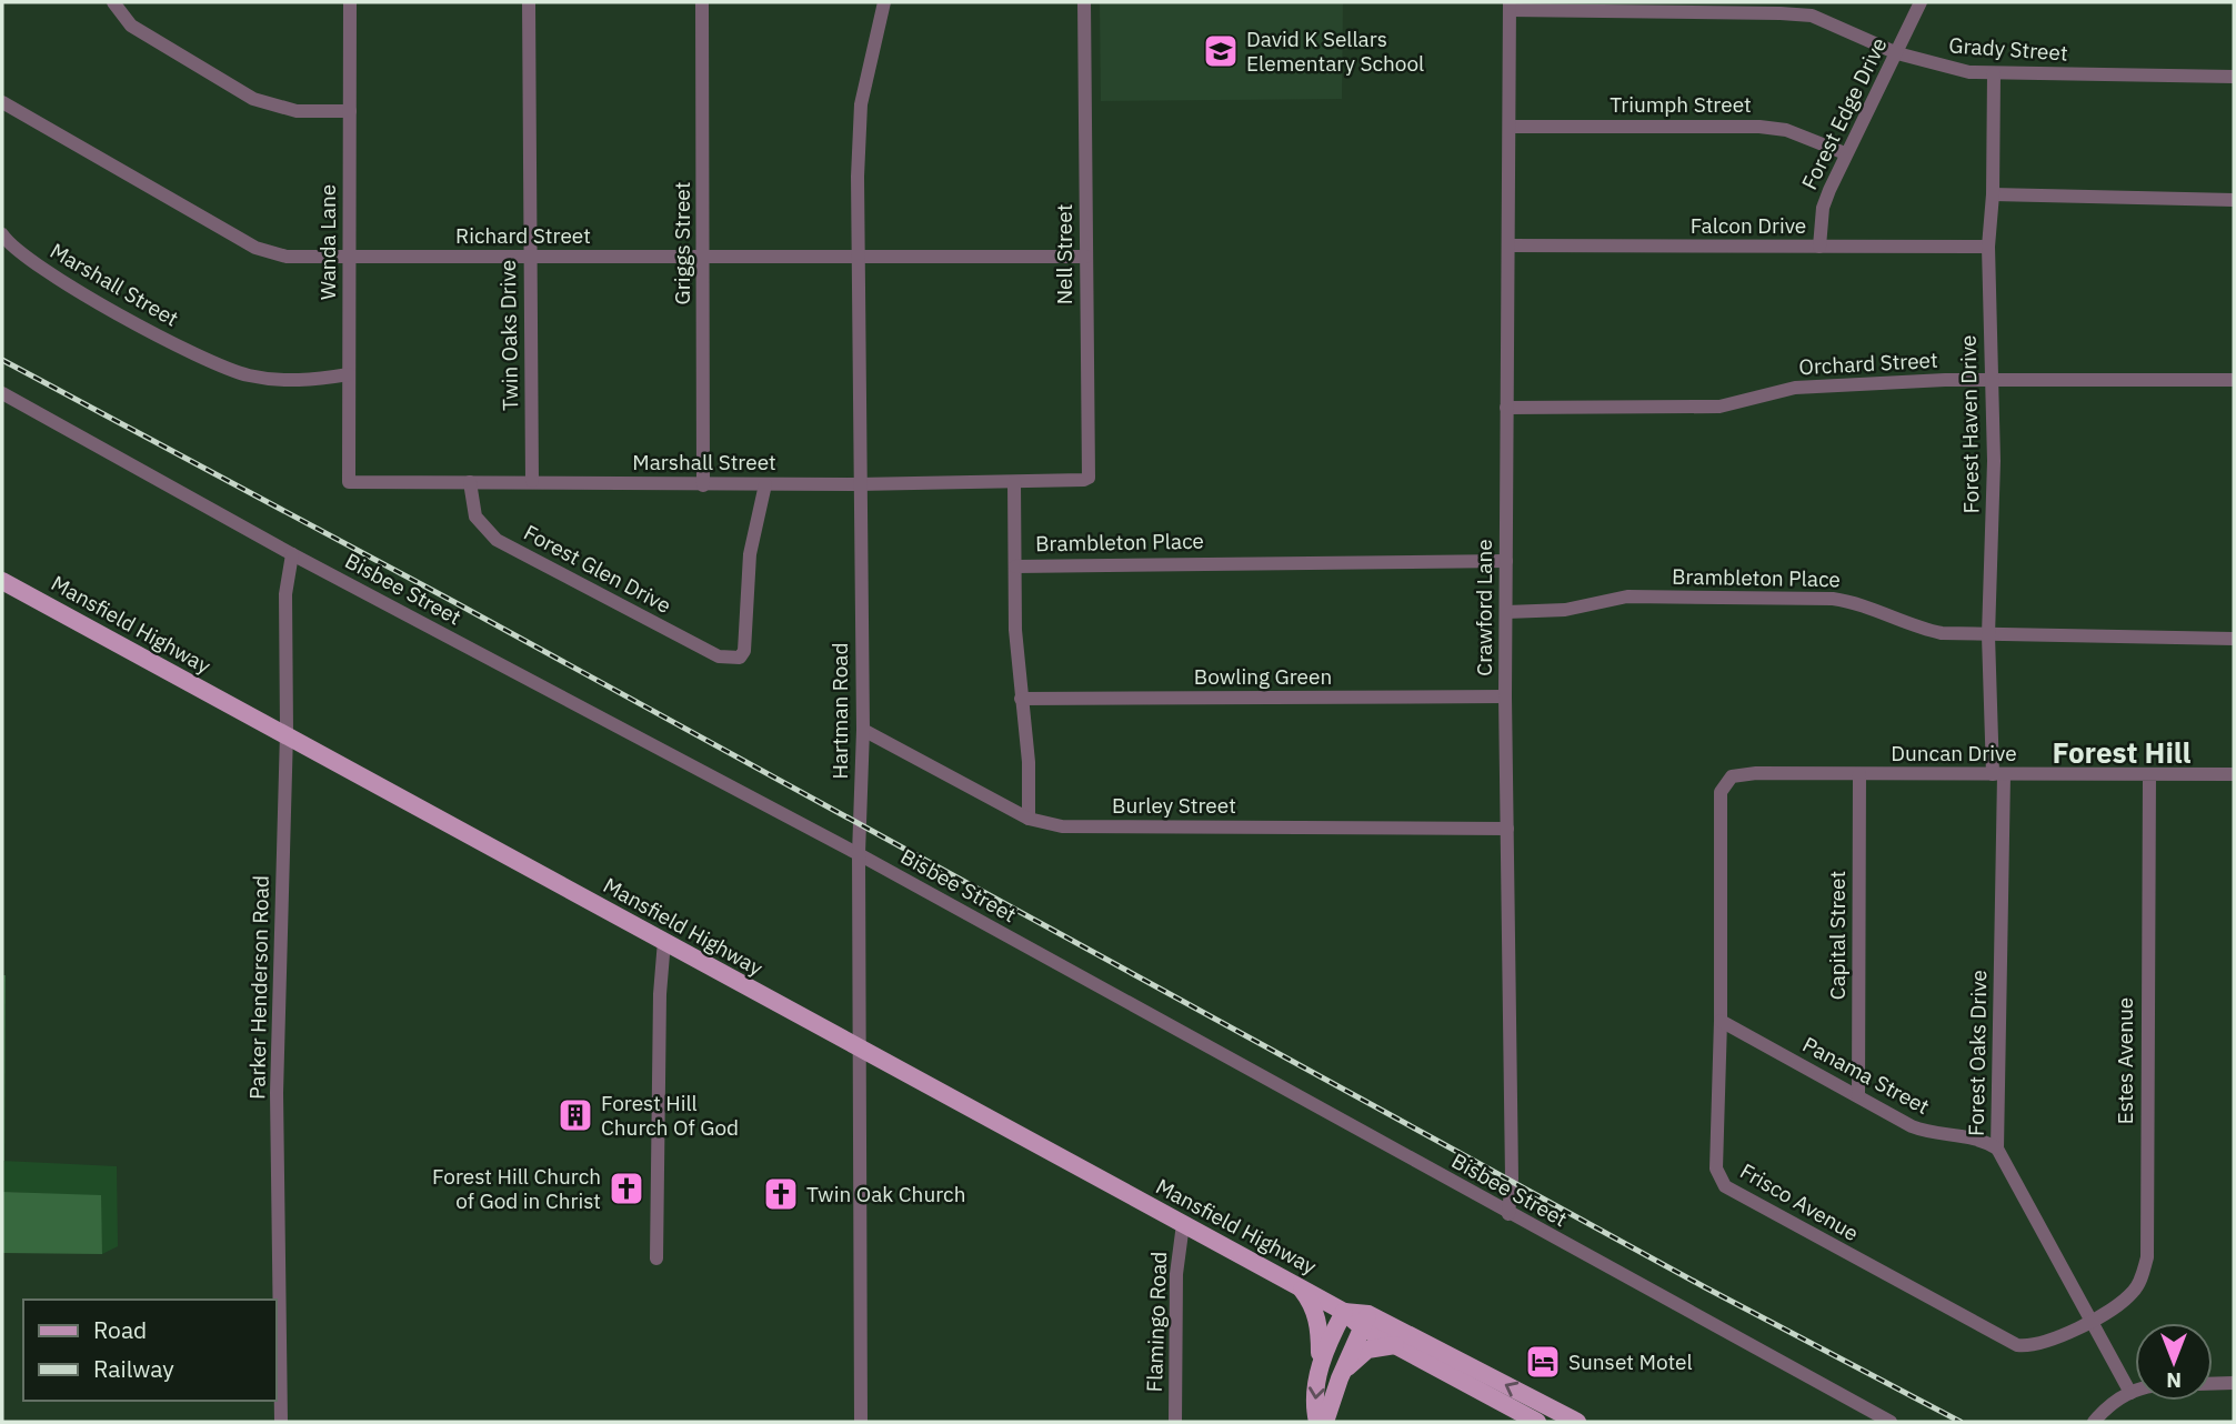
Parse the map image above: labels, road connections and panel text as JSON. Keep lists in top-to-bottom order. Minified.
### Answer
{"streets":{"main road":["Mansfield Highway"],"street":["Grady Street","Triumph Street","Forest Edge Drive","Falcon Drive","Richard Street","Wanda Lane","Griggs Street","Nell Street","Marshall Street","Twin Oaks Drive","Orchard Street","Forest Haven Drive","Brambleton Place","Forest Glen Drive","Bisbee Street","Crawford Lane","Bowling Green","Hartman Road","Duncan Drive","Burley Street","Capital Street","Parker Henderson Road","Forest Oaks Drive","Estes Avenue","Panama Street","Frisco Avenue","Flamingo Road"]},"crossings":[["Grady Street","Forest Edge Drive"],["Grady Street","Forest Haven Drive"],["Grady Street","Crawford Lane"],["Triumph Street","Forest Edge Drive"],["Triumph Street","Crawford Lane"],["Forest Edge Drive","Falcon Drive"],["Falcon Drive","Forest Haven Drive"],["Falcon Drive","Crawford Lane"],["Richard Street","Wanda Lane"],["Richard Street","Griggs Street"],["Richard Street","Nell Street"],["Richard Street","Twin Oaks Drive"],["Richard Street","Hartman Road"],["Wanda Lane","Marshall Street"],["Griggs Street","Marshall Street"],["Nell Street","Marshall Street"],["Marshall Street","Twin Oaks Drive"],["Marshall Street","Forest Glen Drive"],["Marshall Street","Hartman Road"],["Orchard Street","Forest Haven Drive"],["Orchard Street","Crawford Lane"],["Forest Haven Drive","Brambleton Place"],["Forest Haven Drive","Duncan Drive"],["Forest Haven Drive","Forest Oaks Drive"],["Brambleton Place","Crawford Lane"],["Bisbee Street","Crawford Lane"],["Bisbee Street","Hartman Road"],["Bisbee Street","Parker Henderson Road"],["Crawford Lane","Bowling Green"],["Crawford Lane","Burley Street"],["Mansfield Highway","Hartman Road"],["Mansfield Highway","Parker Henderson Road"],["Mansfield Highway","Flamingo Road"],["Hartman Road","Burley Street"],["Duncan Drive","Capital Street"],["Duncan Drive","Forest Oaks Drive"],["Duncan Drive","Estes Avenue"],["Duncan Drive","Frisco Avenue"],["Capital Street","Panama Street"],["Forest Oaks Drive","Estes Avenue"],["Forest Oaks Drive","Panama Street"],["Forest Oaks Drive","Frisco Avenue"],["Estes Avenue","Frisco Avenue"],["Panama Street","Frisco Avenue"]],"districts":["Forest Hill"],"places":{"school or university":["David K Sellars Elementary School"],"building":["Forest Hill Church Of God"],"church":["Forest Hill Church of God in Christ","Twin Oak Church"],"hotel":["Sunset Motel"]},"legend":["Road","Railway"],"north":"bottom"}
